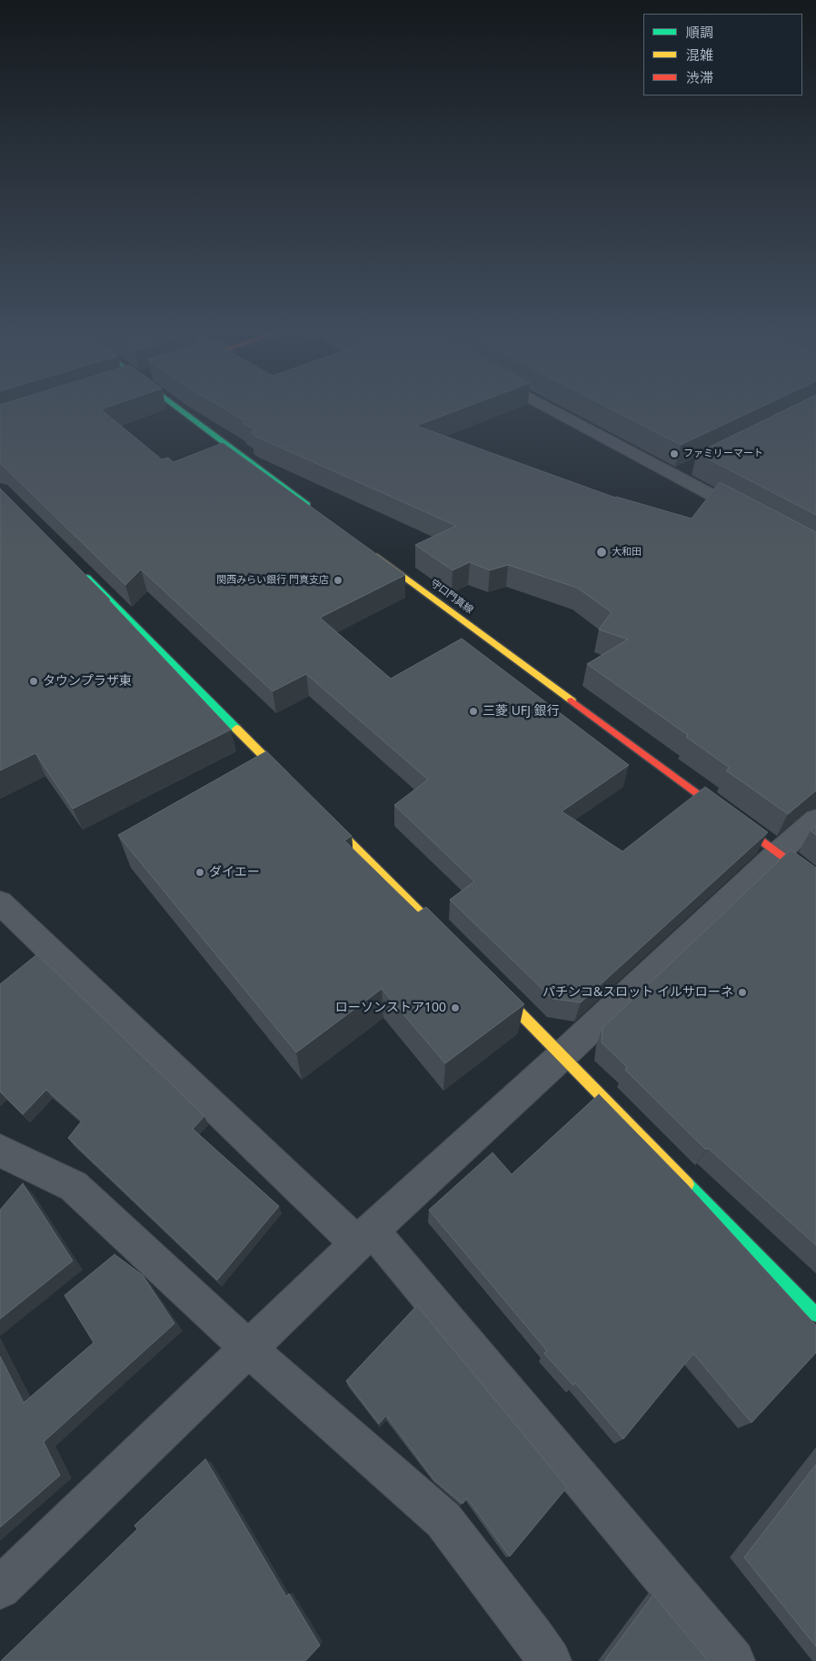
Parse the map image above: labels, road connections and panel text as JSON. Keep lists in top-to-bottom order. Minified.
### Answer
{"streets":{"main road":["守口門真線"]},"places":["ファミリーマート","大和田","関西みらい銀行 門真支店","タウンプラザ東","三菱 UFJ 銀行","ダイエー","パチンコ&スロット イルサローネ","ローソンストア100"],"legend":["順調","混雑","渋滞"]}
